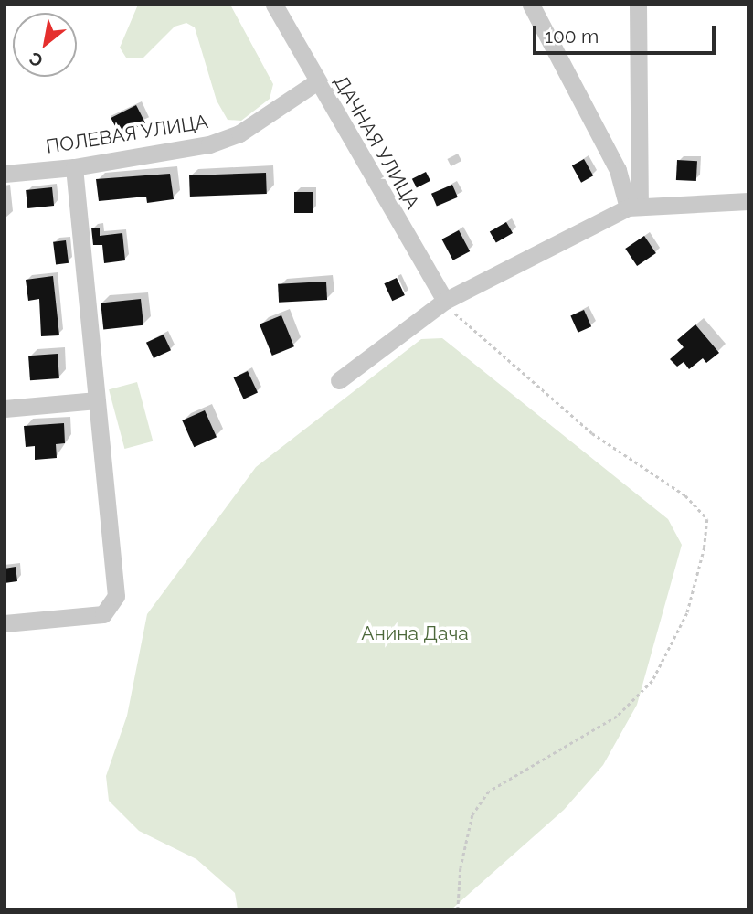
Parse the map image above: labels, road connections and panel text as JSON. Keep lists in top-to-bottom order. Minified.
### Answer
{"streets":{"street":["ПОЛЕВАЯ УЛИЦА","ДАЧНАЯ УЛИЦА"]},"crossings":[["ПОЛЕВАЯ УЛИЦА","ДАЧНАЯ УЛИЦА"]],"parks":["Анина Дача"],"scale_bar":"100 m","north":"bottom left"}
